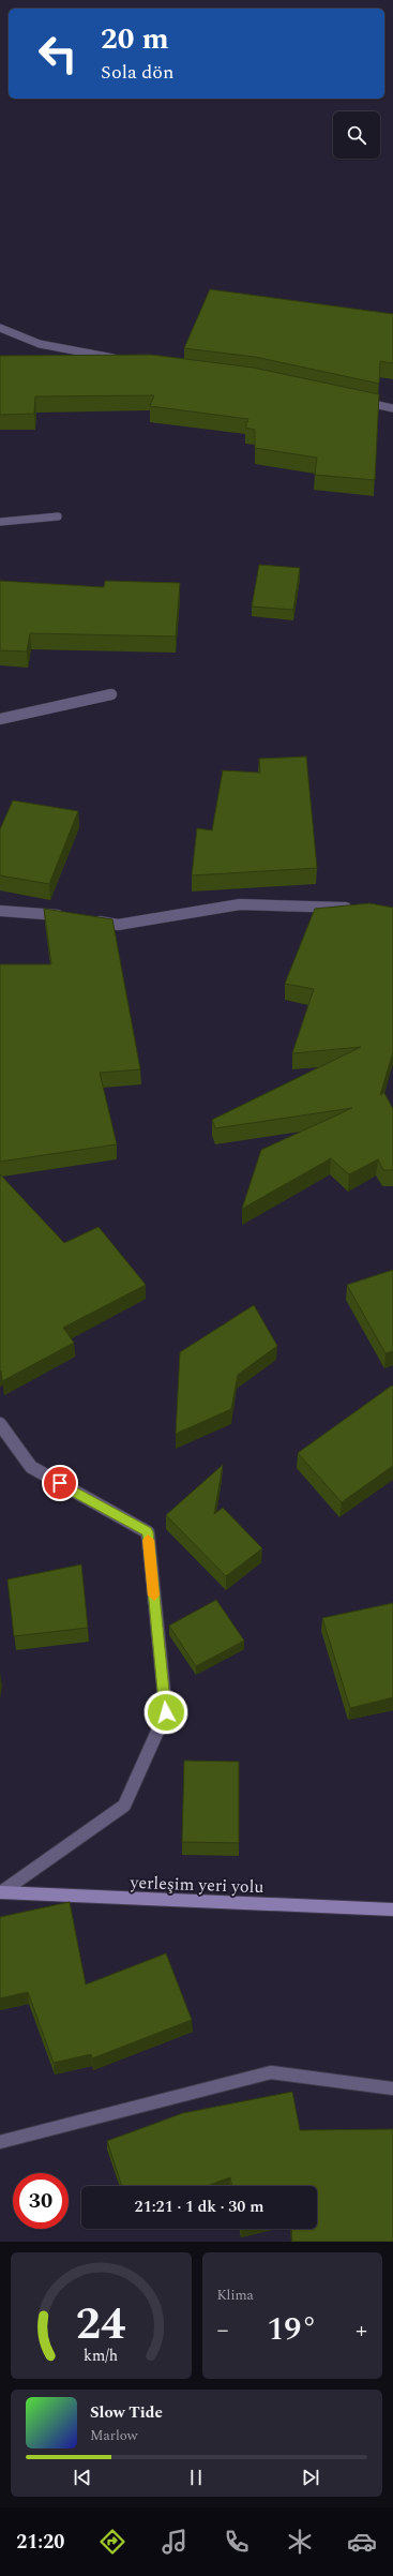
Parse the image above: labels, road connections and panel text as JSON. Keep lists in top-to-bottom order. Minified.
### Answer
{"streets":{"street":["yerleşim yeri yolu"]},"page":{"turn":["20 m","Sola dön"],"limit":"30","trip":"21:21 · 1 dk · 30 m","tile":"Klima","heat":["−","19°","+"],"song":["Slow Tide","Marlow"],"tabs":"21:20","gauge":["24","km/h"]}}
